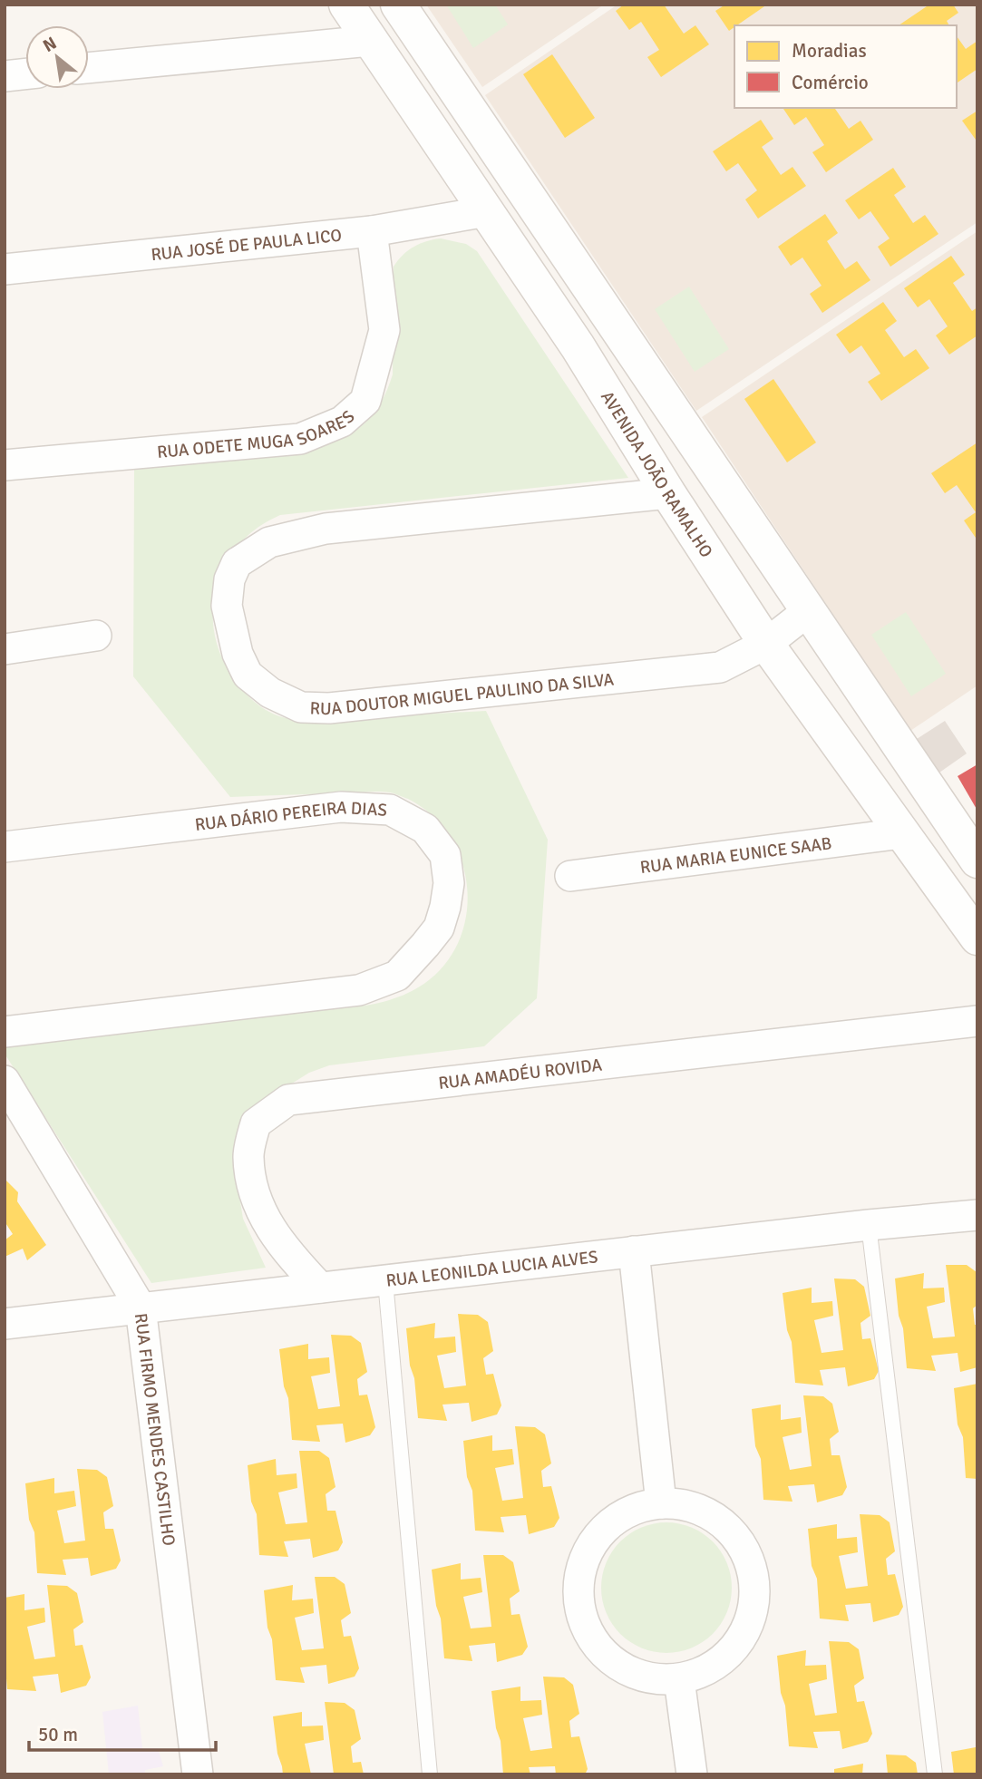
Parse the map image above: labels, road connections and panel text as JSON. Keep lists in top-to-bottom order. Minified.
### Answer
{"streets":{"street":["RUA JOSÉ DE PAULA LICO","RUA ODETE MUGA SOARES","AVENIDA JOÃO RAMALHO","RUA DOUTOR MIGUEL PAULINO DA SILVA","RUA DÁRIO PEREIRA DIAS","RUA MARIA EUNICE SAAB","RUA AMADÉU ROVIDA","RUA LEONILDA LUCIA ALVES","RUA FIRMO MENDES CASTILHO"]},"crossings":[["RUA JOSÉ DE PAULA LICO","RUA ODETE MUGA SOARES"],["RUA JOSÉ DE PAULA LICO","AVENIDA JOÃO RAMALHO"],["AVENIDA JOÃO RAMALHO","RUA DOUTOR MIGUEL PAULINO DA SILVA"],["AVENIDA JOÃO RAMALHO","RUA MARIA EUNICE SAAB"],["RUA AMADÉU ROVIDA","RUA LEONILDA LUCIA ALVES"],["RUA LEONILDA LUCIA ALVES","RUA FIRMO MENDES CASTILHO"]],"legend":["Moradias","Comércio"],"scale_bar":"50 m","north":"top left"}
